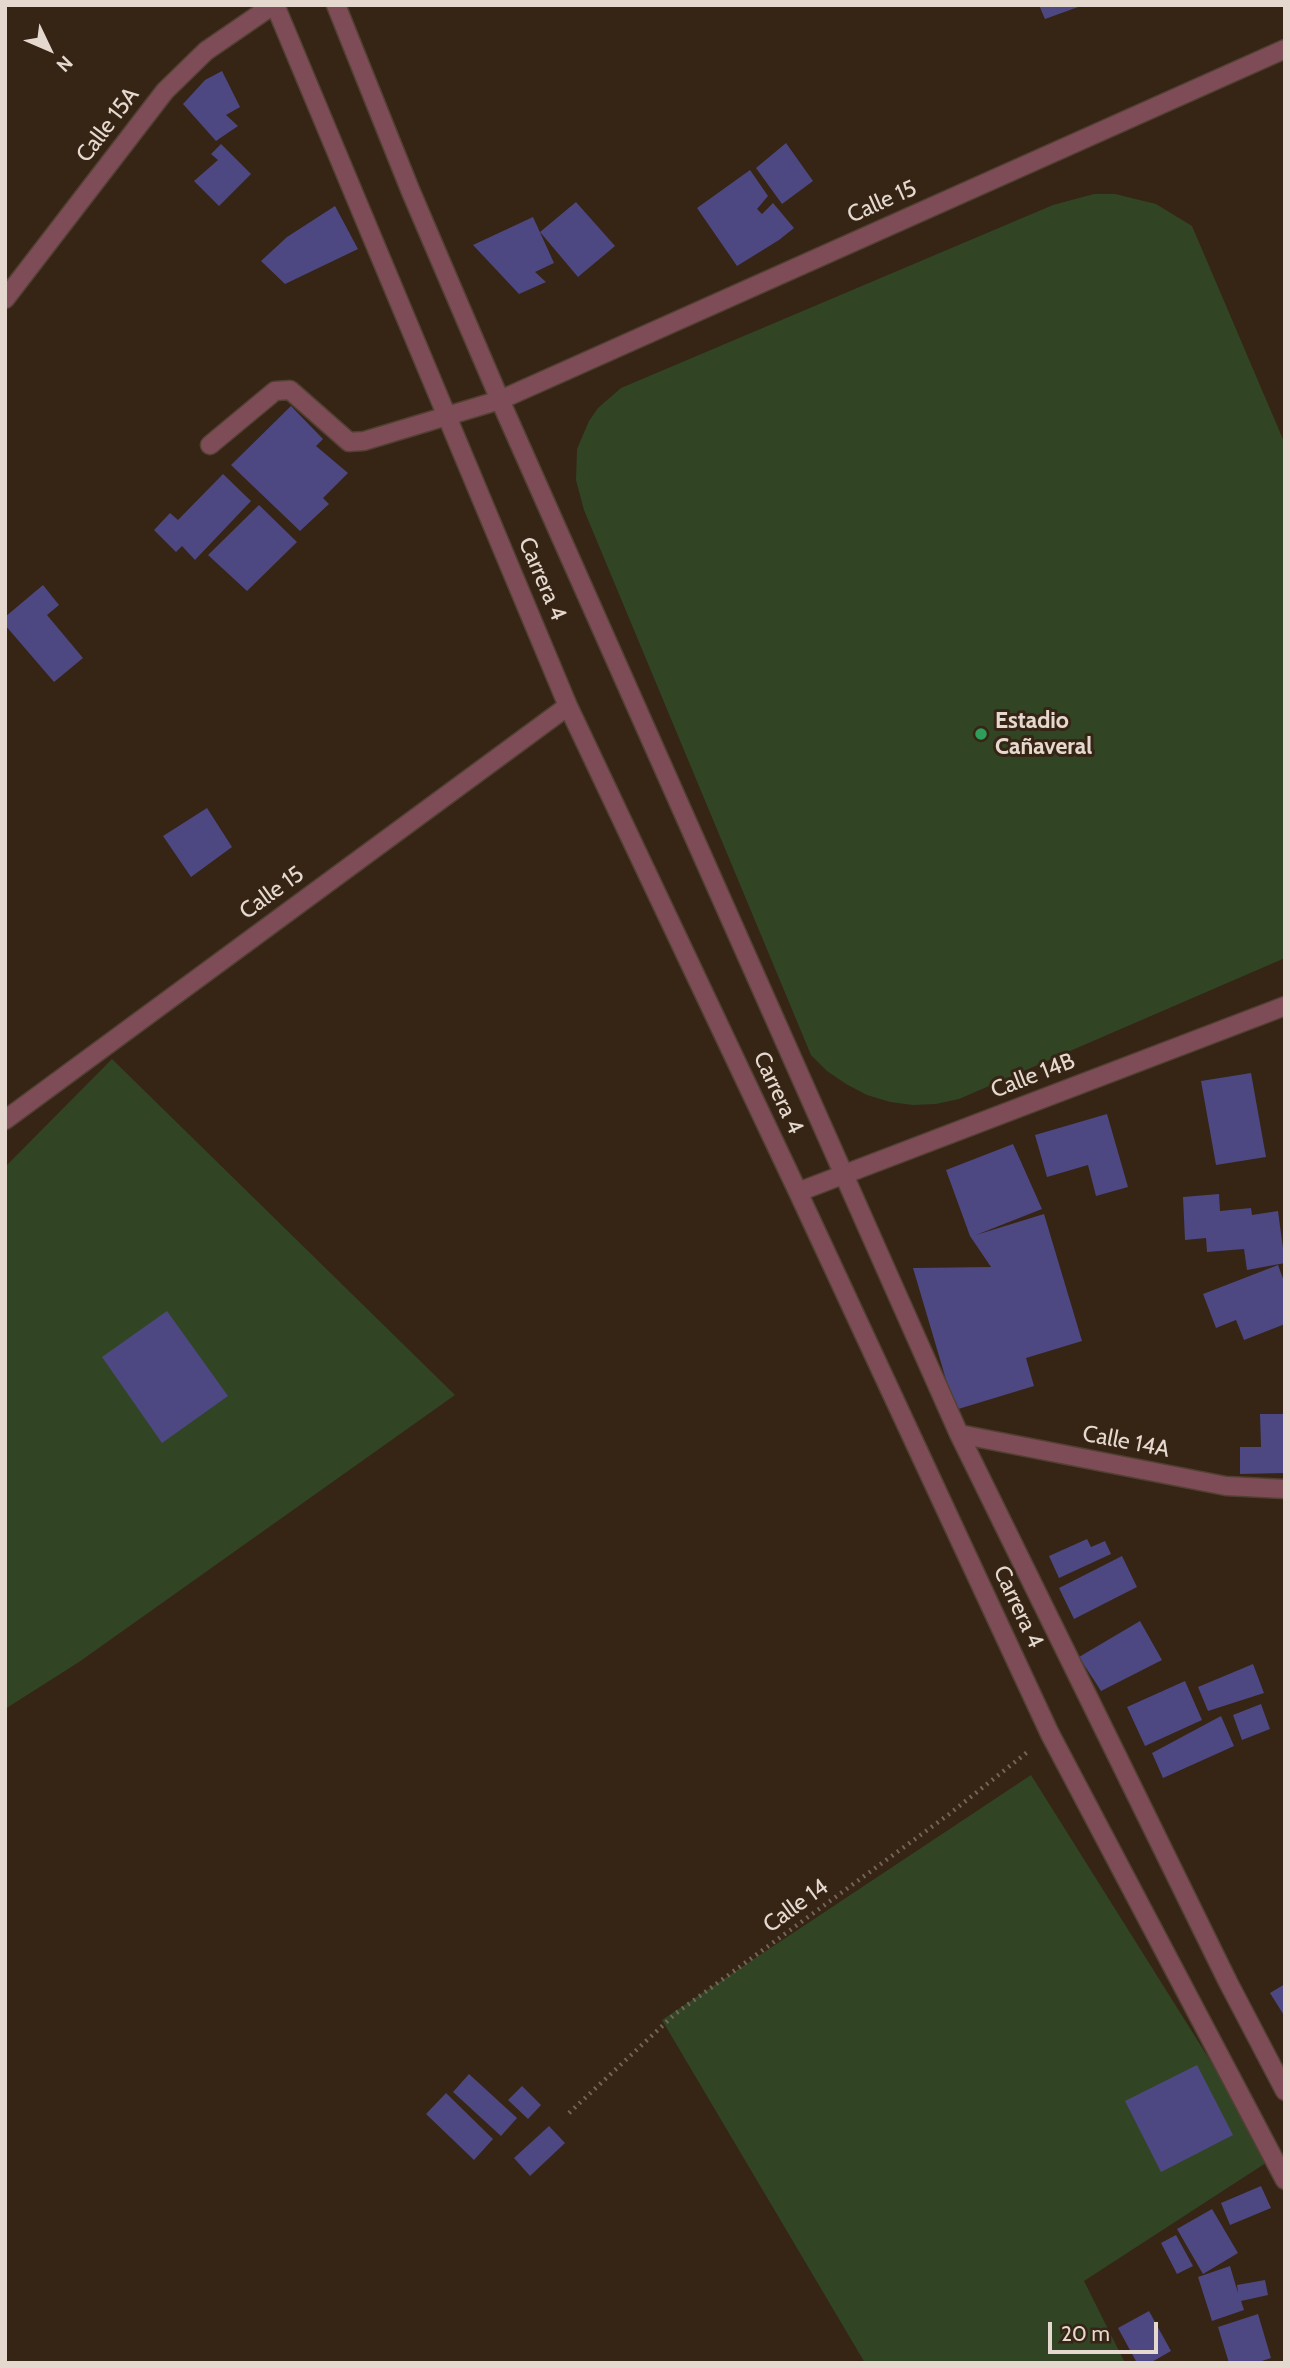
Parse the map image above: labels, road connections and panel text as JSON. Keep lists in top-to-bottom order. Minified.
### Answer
{"streets":{"street":["Calle 15A","Calle 15","Carrera 4","Calle 14B","Calle 14A"],"path":["Calle 14"]},"crossings":[["Calle 15A","Carrera 4"],["Calle 15","Carrera 4"],["Carrera 4","Calle 14B"],["Carrera 4","Calle 14A"],["Carrera 4","Calle 14"]],"places":["Estadio Cañaveral"],"scale_bar":"20 m","north":"bottom right"}
